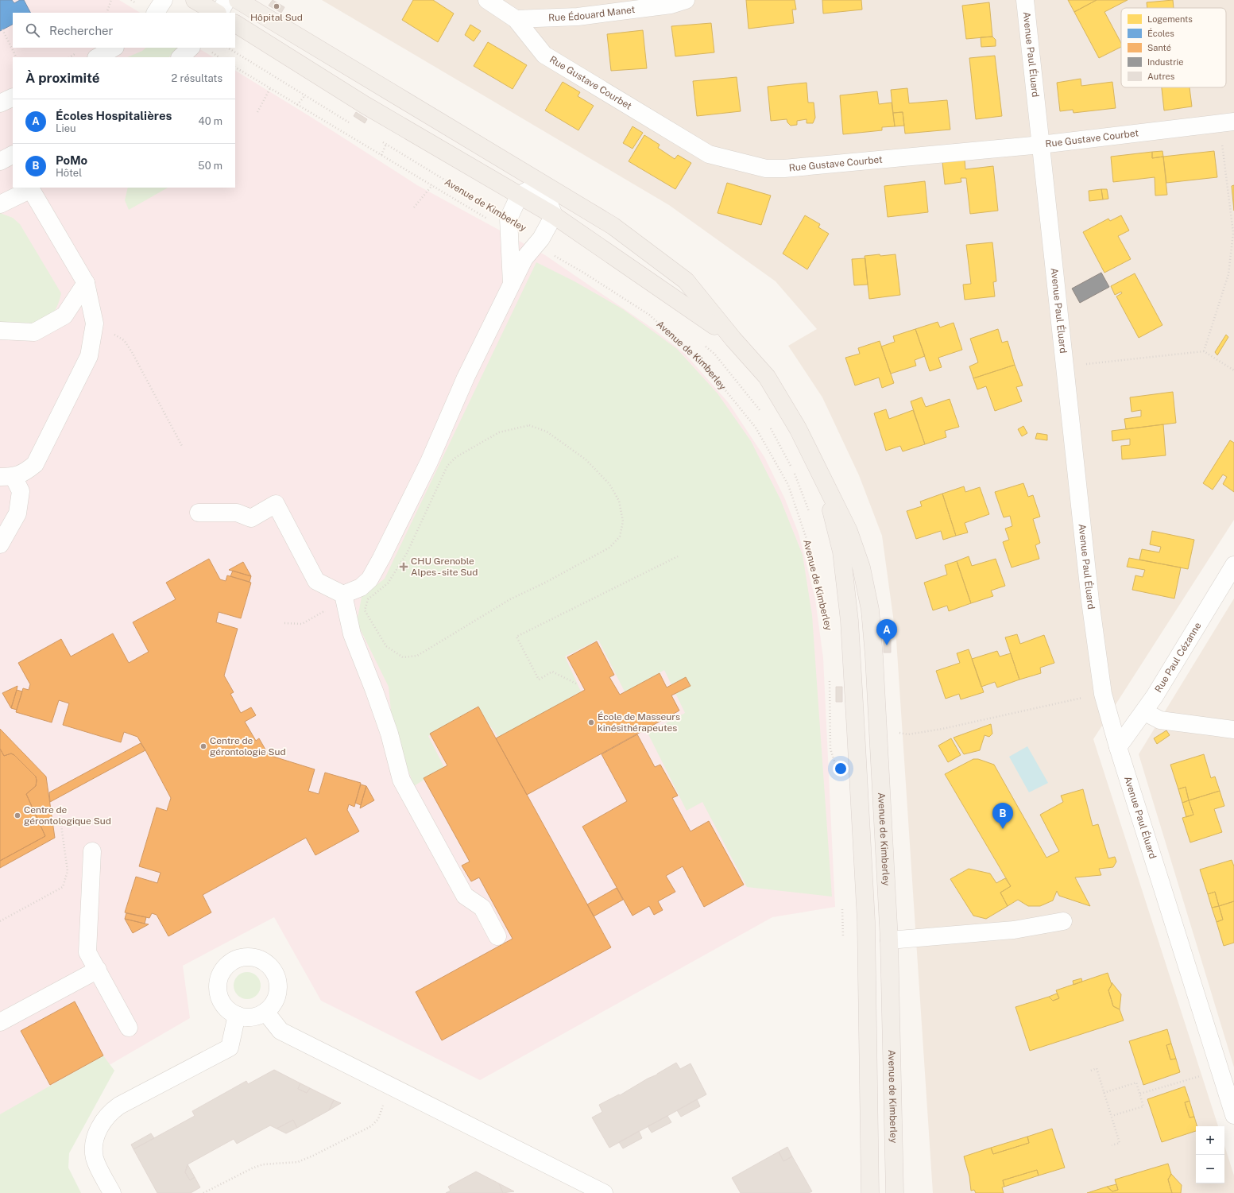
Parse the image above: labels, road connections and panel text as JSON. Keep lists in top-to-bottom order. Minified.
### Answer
{"streets":{"main road":["Avenue de Kimberley"],"street":["Rue Édouard Manet","Avenue Paul Éluard","Rue Gustave Courbet","Rue Paul Cézanne"]},"crossings":[["Rue Édouard Manet","Rue Gustave Courbet"],["Avenue Paul Éluard","Rue Gustave Courbet"],["Avenue Paul Éluard","Rue Paul Cézanne"]],"places":{"other":["Hôpital Sud","École de Masseurs kinésithérapeutes","Centre de gérontologie Sud","Centre de gérontologique Sud"],"health":["CHU Grenoble Alpes - site Sud"]},"legend":["Logements","Écoles","Santé","Industrie","Autres"],"page":{"search":"Rechercher","heading":["À proximité","2 résultats"],"list":[{"mark":"A","name":"Écoles Hospitalières","note":"Lieu","value":"40 m"},{"mark":"B","name":"PoMo","note":"Hôtel","value":"50 m"}],"pins":["A","B"],"map_buttons":["+","−"]}}
